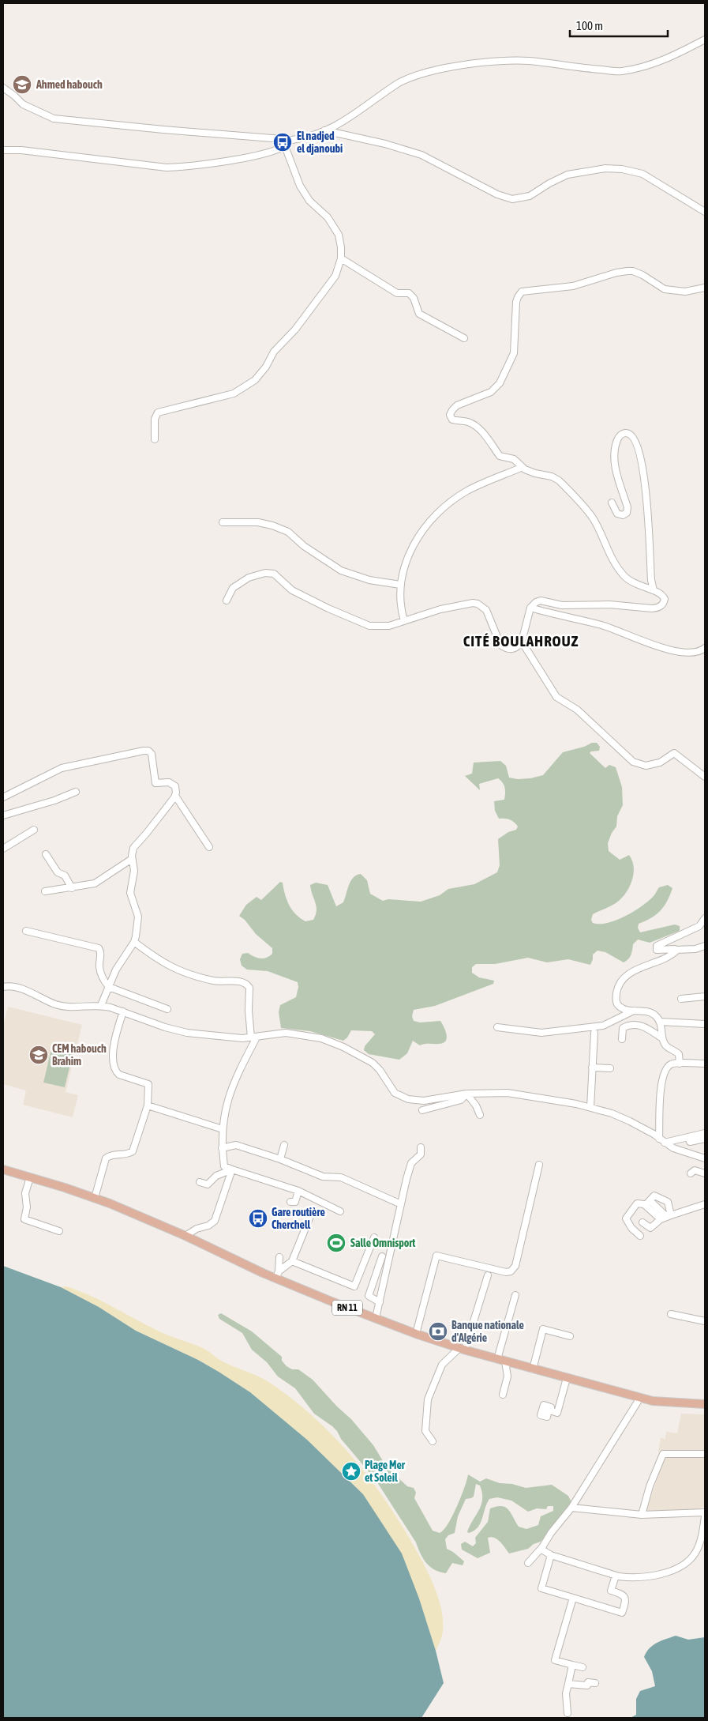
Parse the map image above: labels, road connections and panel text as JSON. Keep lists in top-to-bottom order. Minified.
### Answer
{"streets":{"main road":["RN 11"]},"districts":["CITÉ BOULAHROUZ"],"places":{"school or university":["Ahmed habouch","CEM habouch Brahim"],"bus stop":["El nadjed el djanoubi","Gare routière Cherchell"],"sports":["Salle Omnisport"],"bank":["Banque nationale d'Algérie"],"place":["Plage Mer et Soleil"]},"scale_bar":"100 m"}
